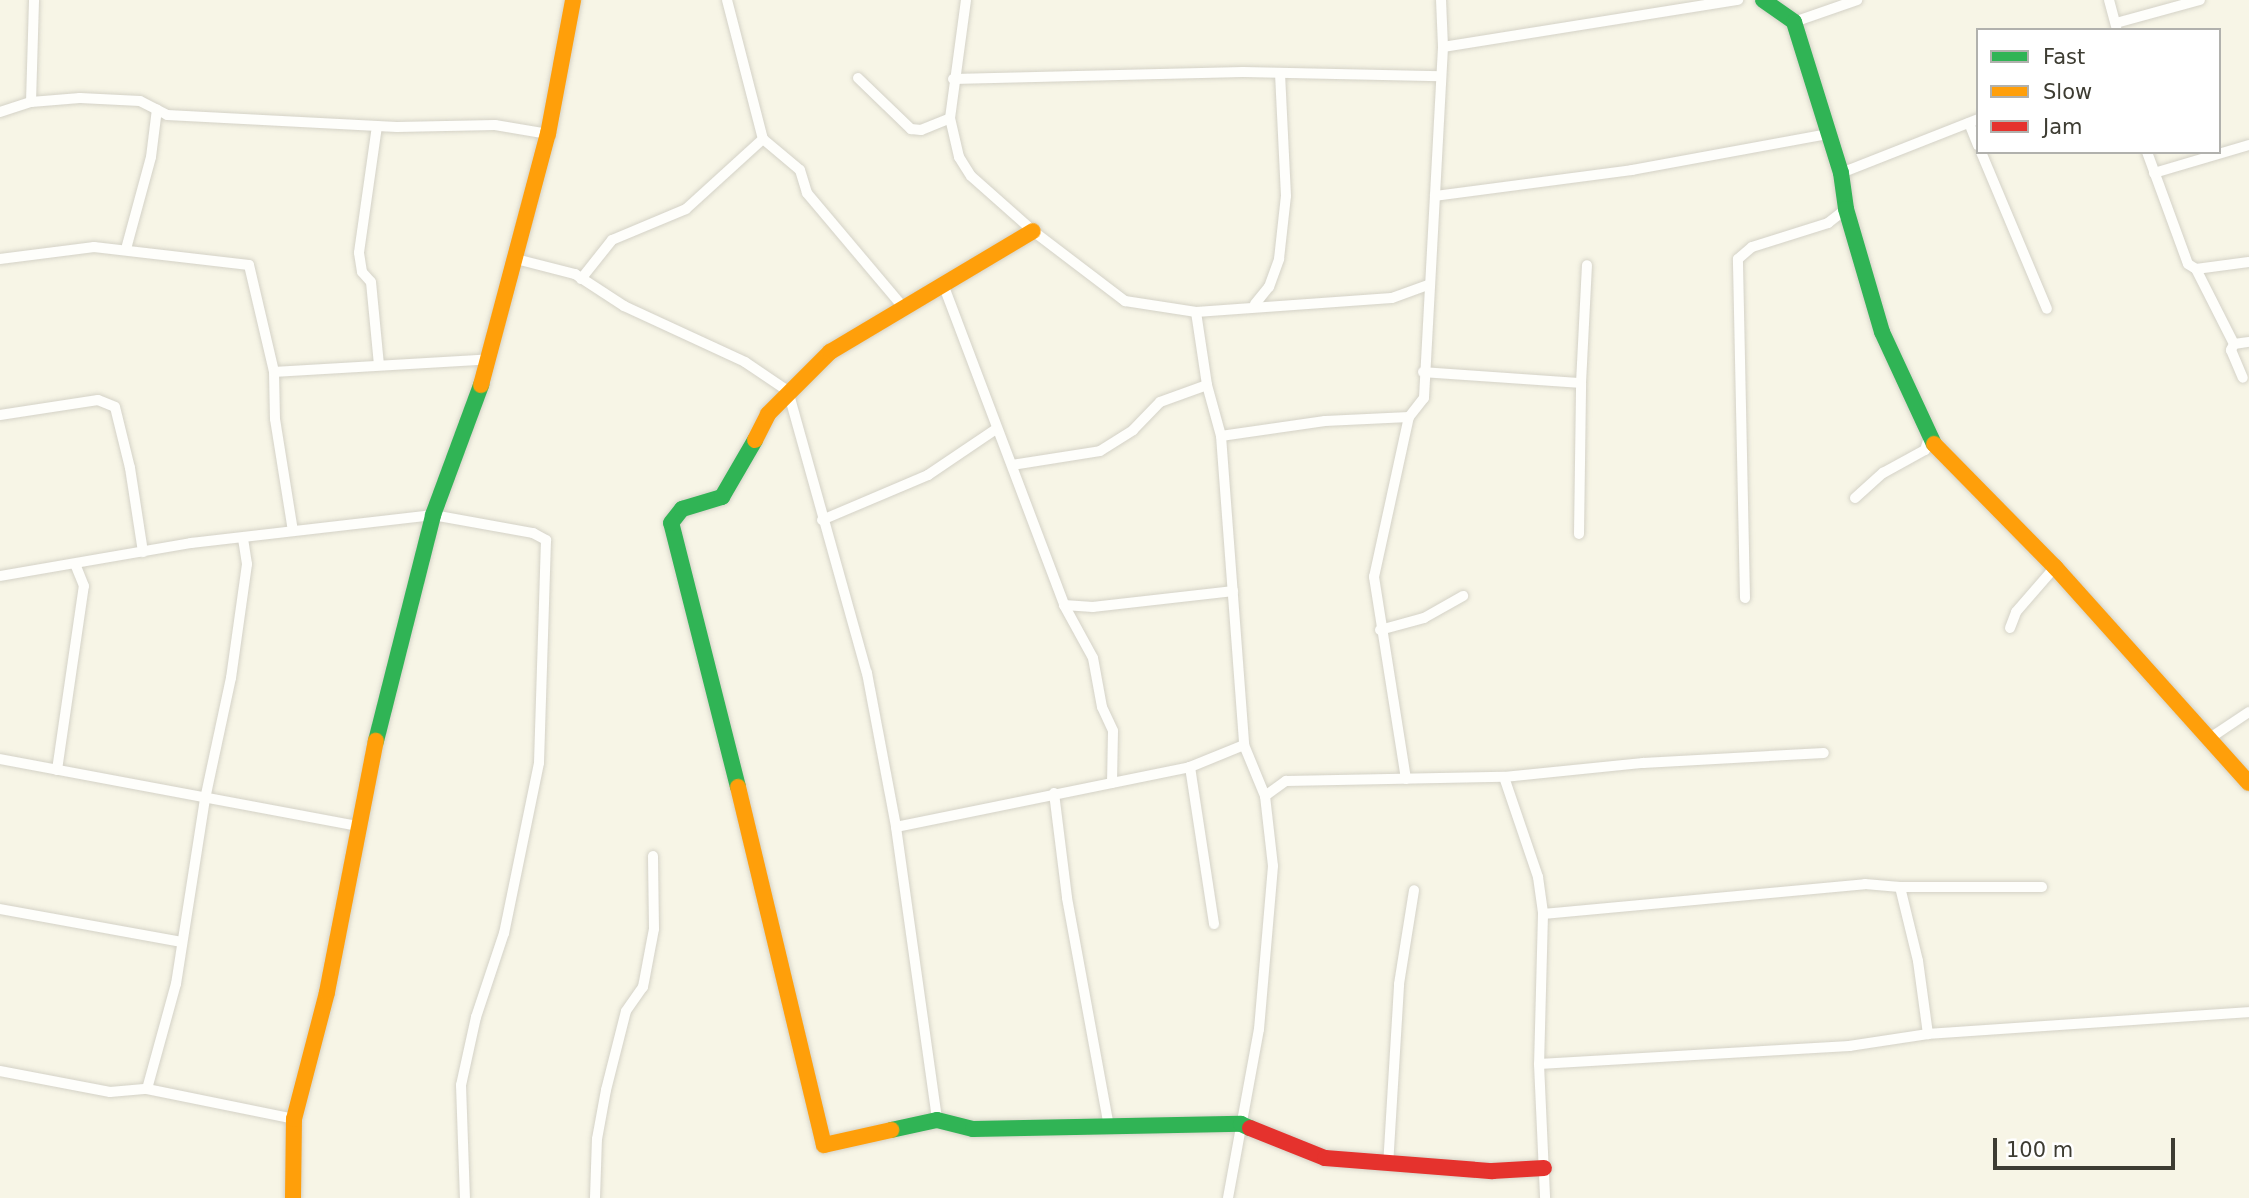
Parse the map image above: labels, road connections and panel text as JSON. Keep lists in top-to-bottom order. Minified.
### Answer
{"legend":["Fast","Slow","Jam"],"scale_bar":"100 m"}
